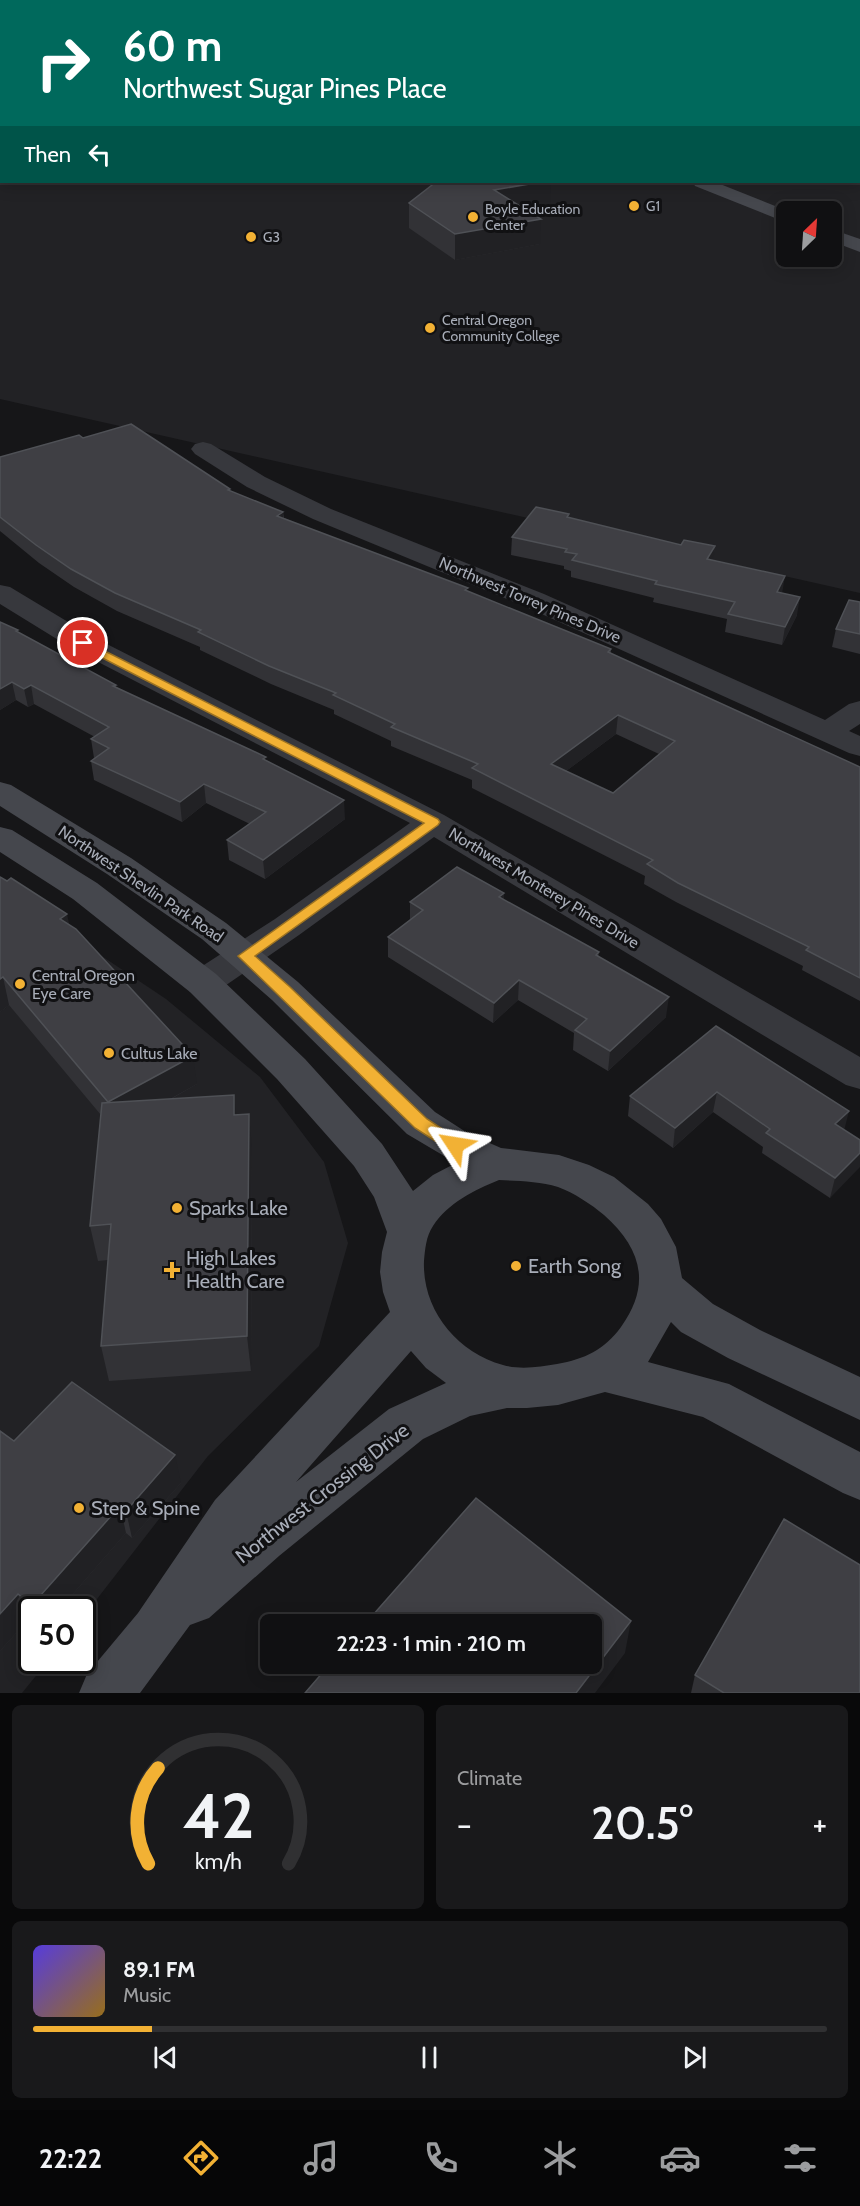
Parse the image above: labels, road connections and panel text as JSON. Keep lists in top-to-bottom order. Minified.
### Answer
{"streets":{"main road":["Northwest Shevlin Park Road","Northwest Crossing Drive"],"street":["Northwest Torrey Pines Drive","Northwest Monterey Pines Drive"]},"places":{"other":["G1","Boyle Education Center","G3","Central Oregon Community College","Central Oregon Eye Care","Cultus Lake","Sparks Lake","Earth Song","Step & Spine"],"health":["High Lakes Health Care"]},"north":"top right","page":{"turn":["60 m","Northwest Sugar Pines Place"],"then":"Then","limit":"50","trip":"22:23 · 1 min · 210 m","tile":"Climate","heat":["−","20.5°","+"],"song":["89.1 FM","Music"],"tabs":"22:22","gauge":["42","km/h"]}}
